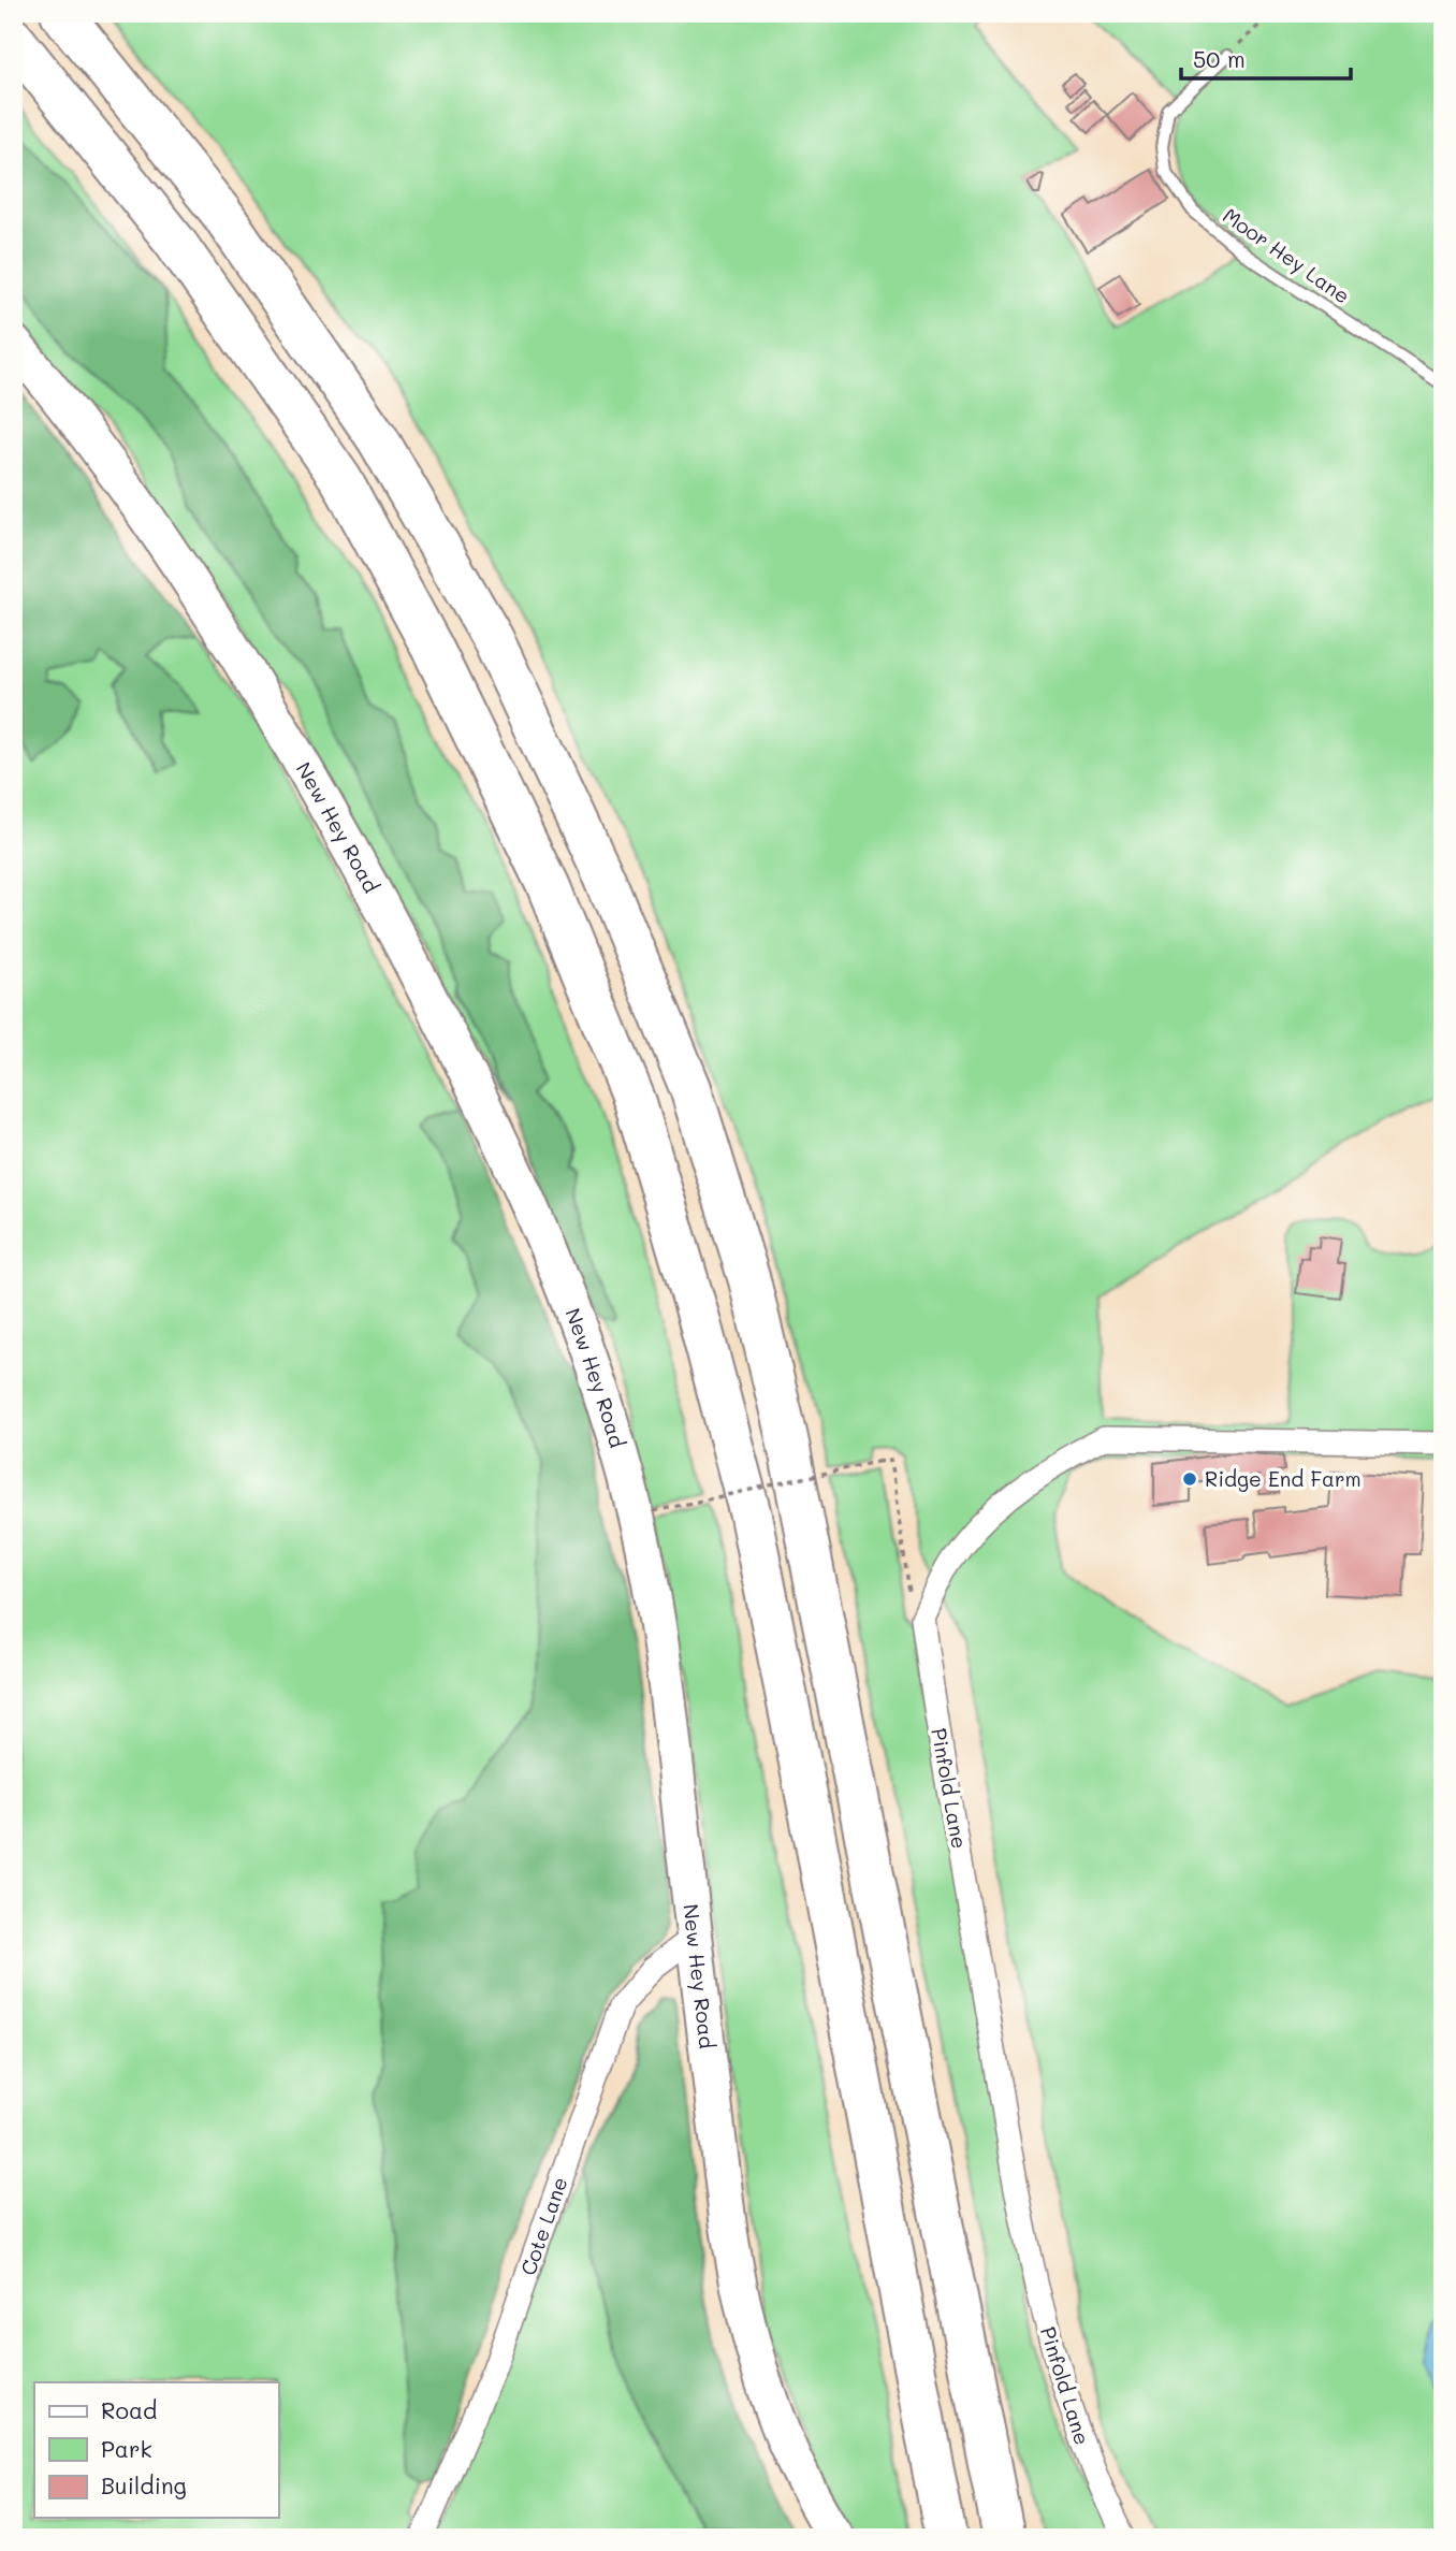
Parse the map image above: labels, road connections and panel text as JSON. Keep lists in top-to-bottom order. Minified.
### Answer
{"streets":{"main road":["New Hey Road"],"street":["Pinfold Lane","Cote Lane"],"lane":["Moor Hey Lane"]},"crossings":[["New Hey Road","Cote Lane"]],"places":["Ridge End Farm"],"legend":["Road","Park","Building"],"scale_bar":"50 m"}
